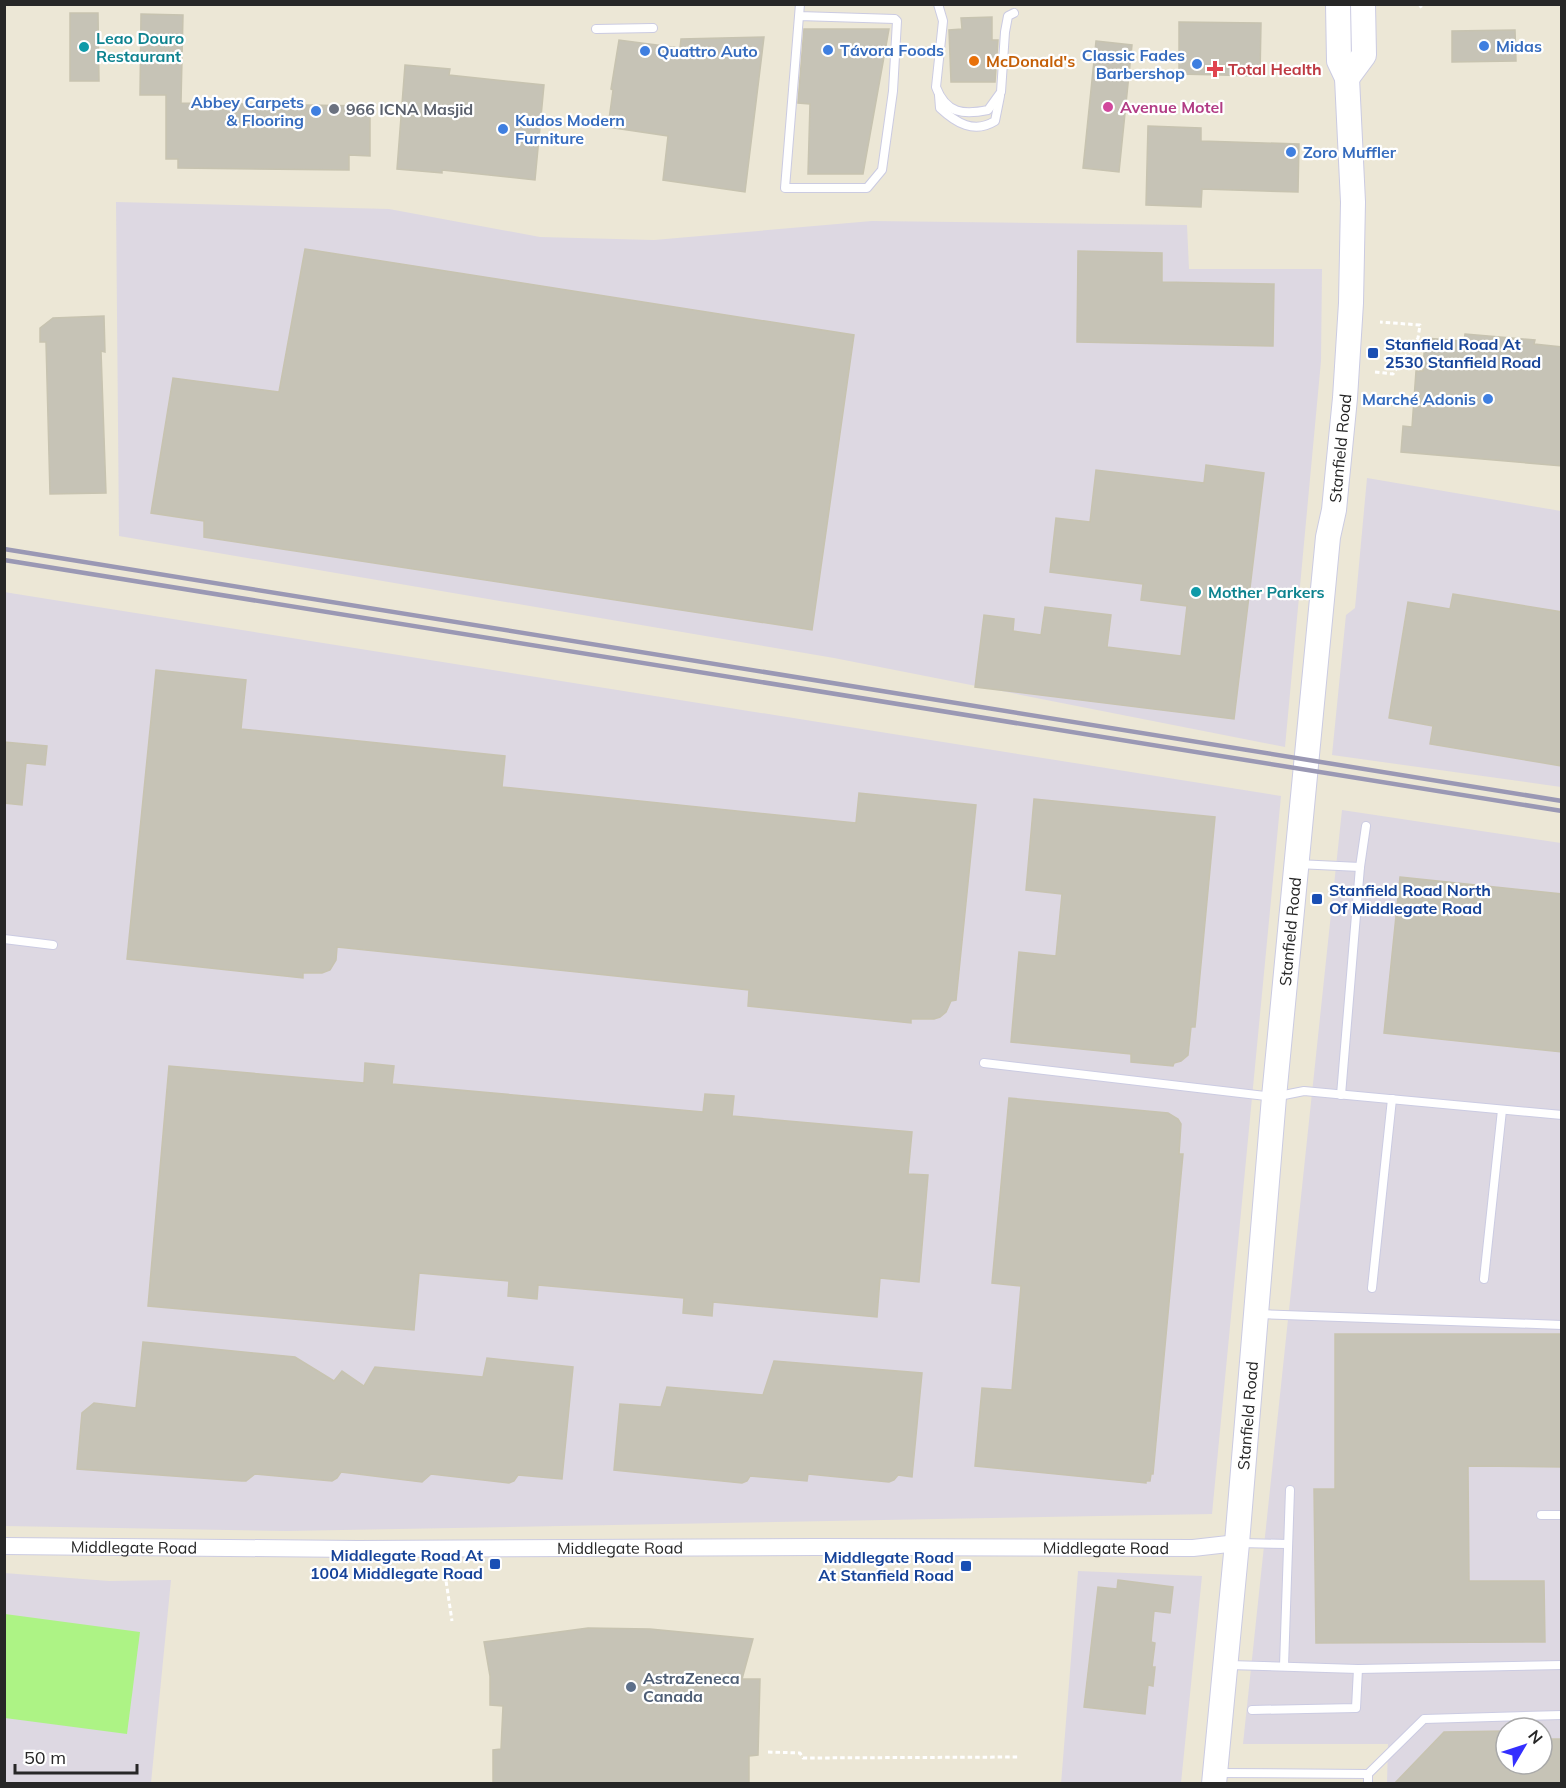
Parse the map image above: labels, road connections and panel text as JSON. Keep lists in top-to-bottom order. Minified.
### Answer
{"streets":{"street":["Stanfield Road","Middlegate Road"]},"crossings":[["Stanfield Road","Middlegate Road"]],"places":{"other":["Midas","Leao Douro Restaurant","Távora Foods","Quattro Auto","McDonald's","Classic Fades Barbershop","Avenue Motel","966 ICNA Masjid","Abbey Carpets & Flooring","Kudos Modern Furniture","Zoro Muffler","Marché Adonis","Mother Parkers","AstraZeneca Canada"],"health":["Total Health"],"transit":["Stanfield Road At 2530 Stanfield Road","Stanfield Road North Of Middlegate Road","Middlegate Road At 1004 Middlegate Road","Middlegate Road At Stanfield Road"]},"scale_bar":"50 m","north":"top right"}
